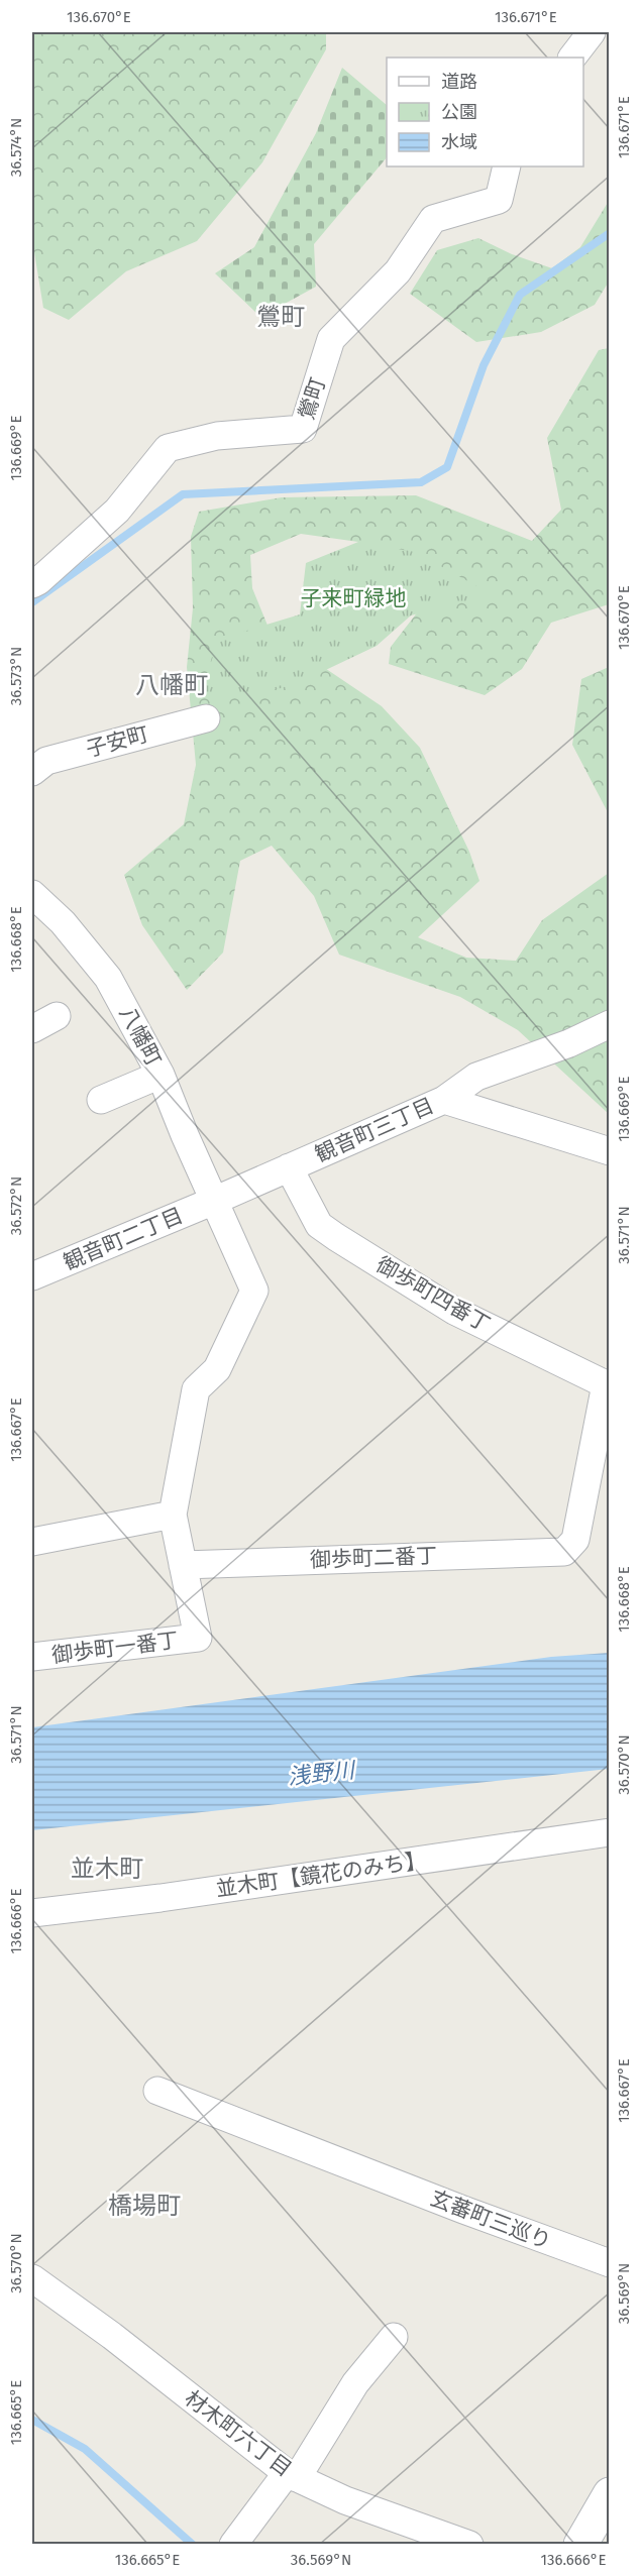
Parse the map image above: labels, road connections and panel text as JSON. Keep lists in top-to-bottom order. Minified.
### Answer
{"streets":{"street":["鶯町","子安町","八幡町","観音町三丁目","観音町二丁目","御歩町四番丁","御歩町二番丁","御歩町一番丁","並木町【鏡花のみち】","玄蕃町三巡り","材木町六丁目"]},"crossings":[["八幡町","観音町三丁目"],["八幡町","観音町二丁目"],["観音町三丁目","観音町二丁目"],["観音町三丁目","御歩町四番丁"],["御歩町四番丁","御歩町二番丁"],["御歩町二番丁","御歩町一番丁"]],"districts":["鶯町","八幡町","並木町","橋場町"],"water":["浅野川"],"parks":["子来町緑地"],"legend":["道路","公園","水域"],"coordinates":["136.670°E","136.671°E","36.574°N","136.669°E","36.573°N","136.668°E","36.572°N","36.571°N","136.667°E","36.570°N","136.666°E","36.569°N","136.665°E"]}
